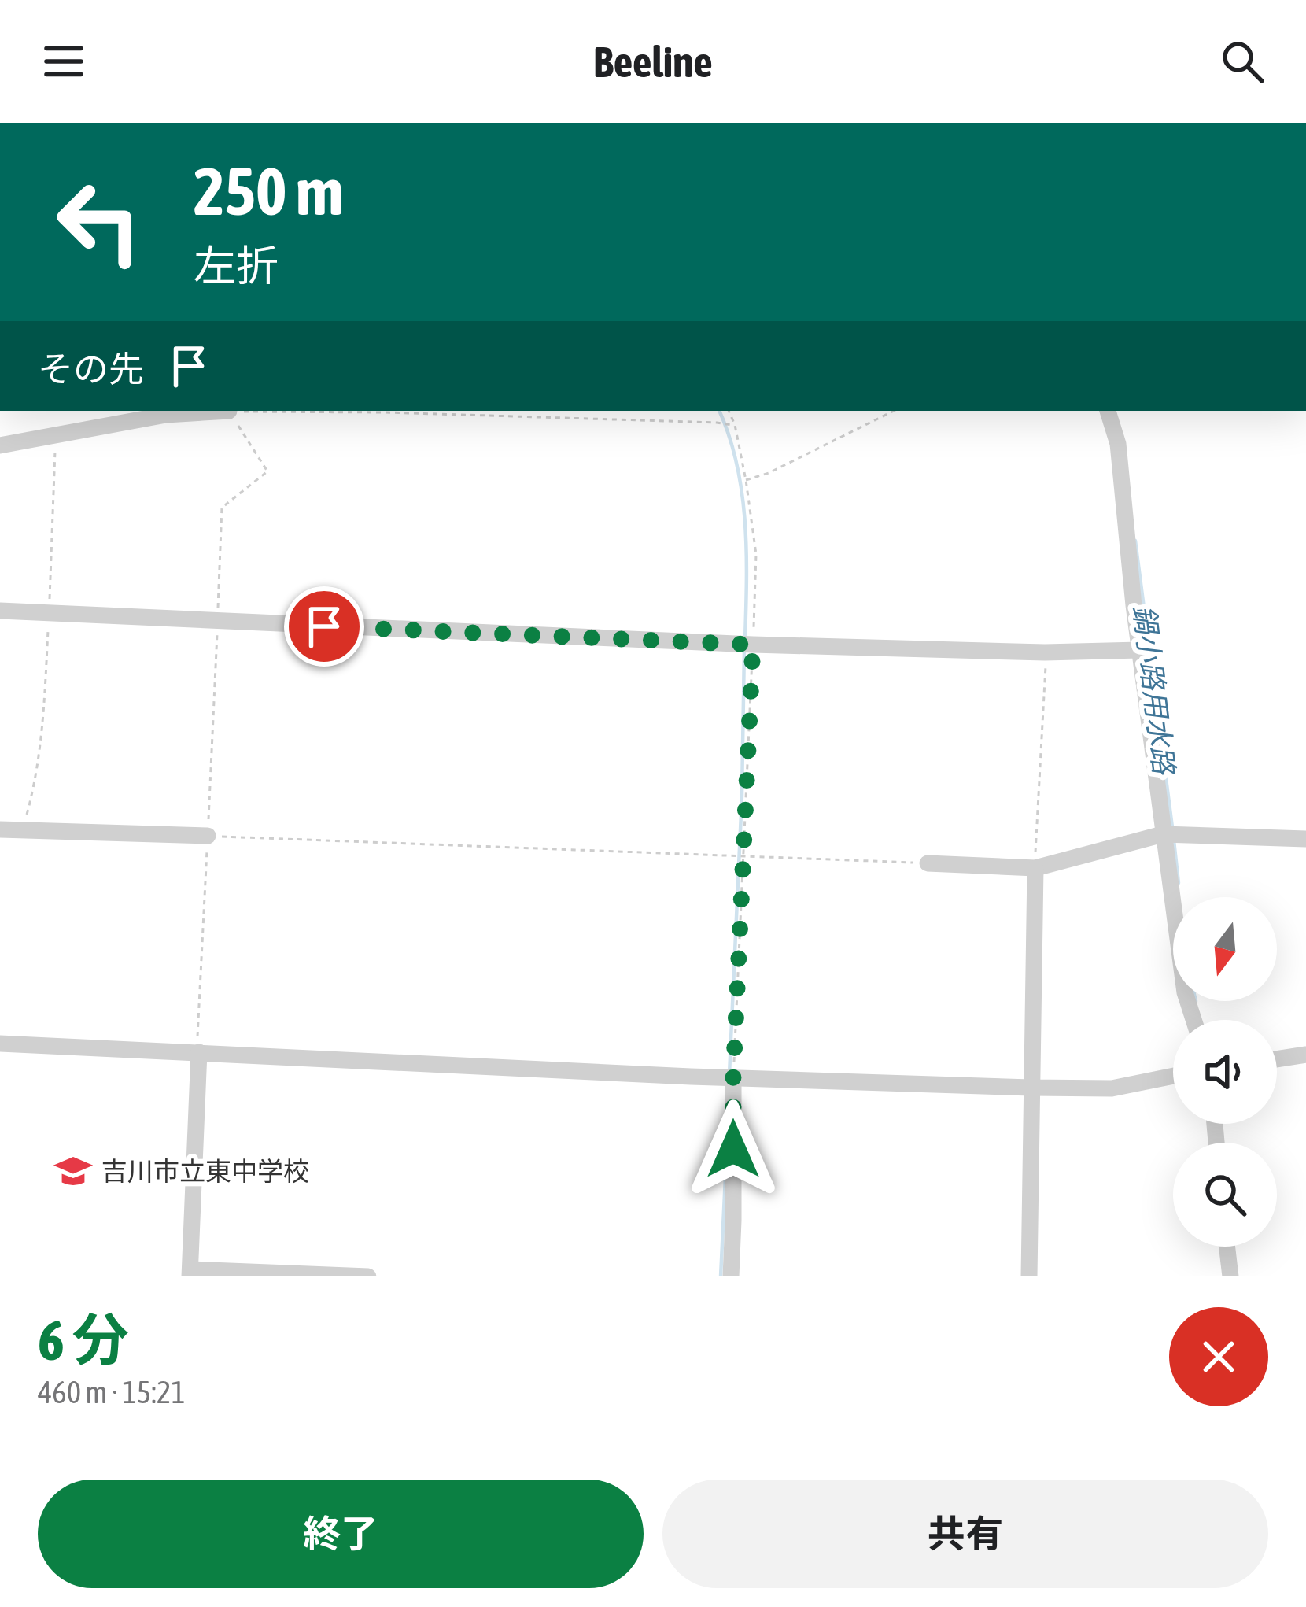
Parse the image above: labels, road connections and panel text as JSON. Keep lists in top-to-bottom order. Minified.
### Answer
{"water":["鍋小路用水路"],"places":{"school or university":["吉川市立東中学校"]},"north":"bottom","page":{"header":"Beeline","turn":["250 m","左折"],"then":"その先","heading":["6 分","460 m · 15:21"],"buttons":["終了","共有"]}}
